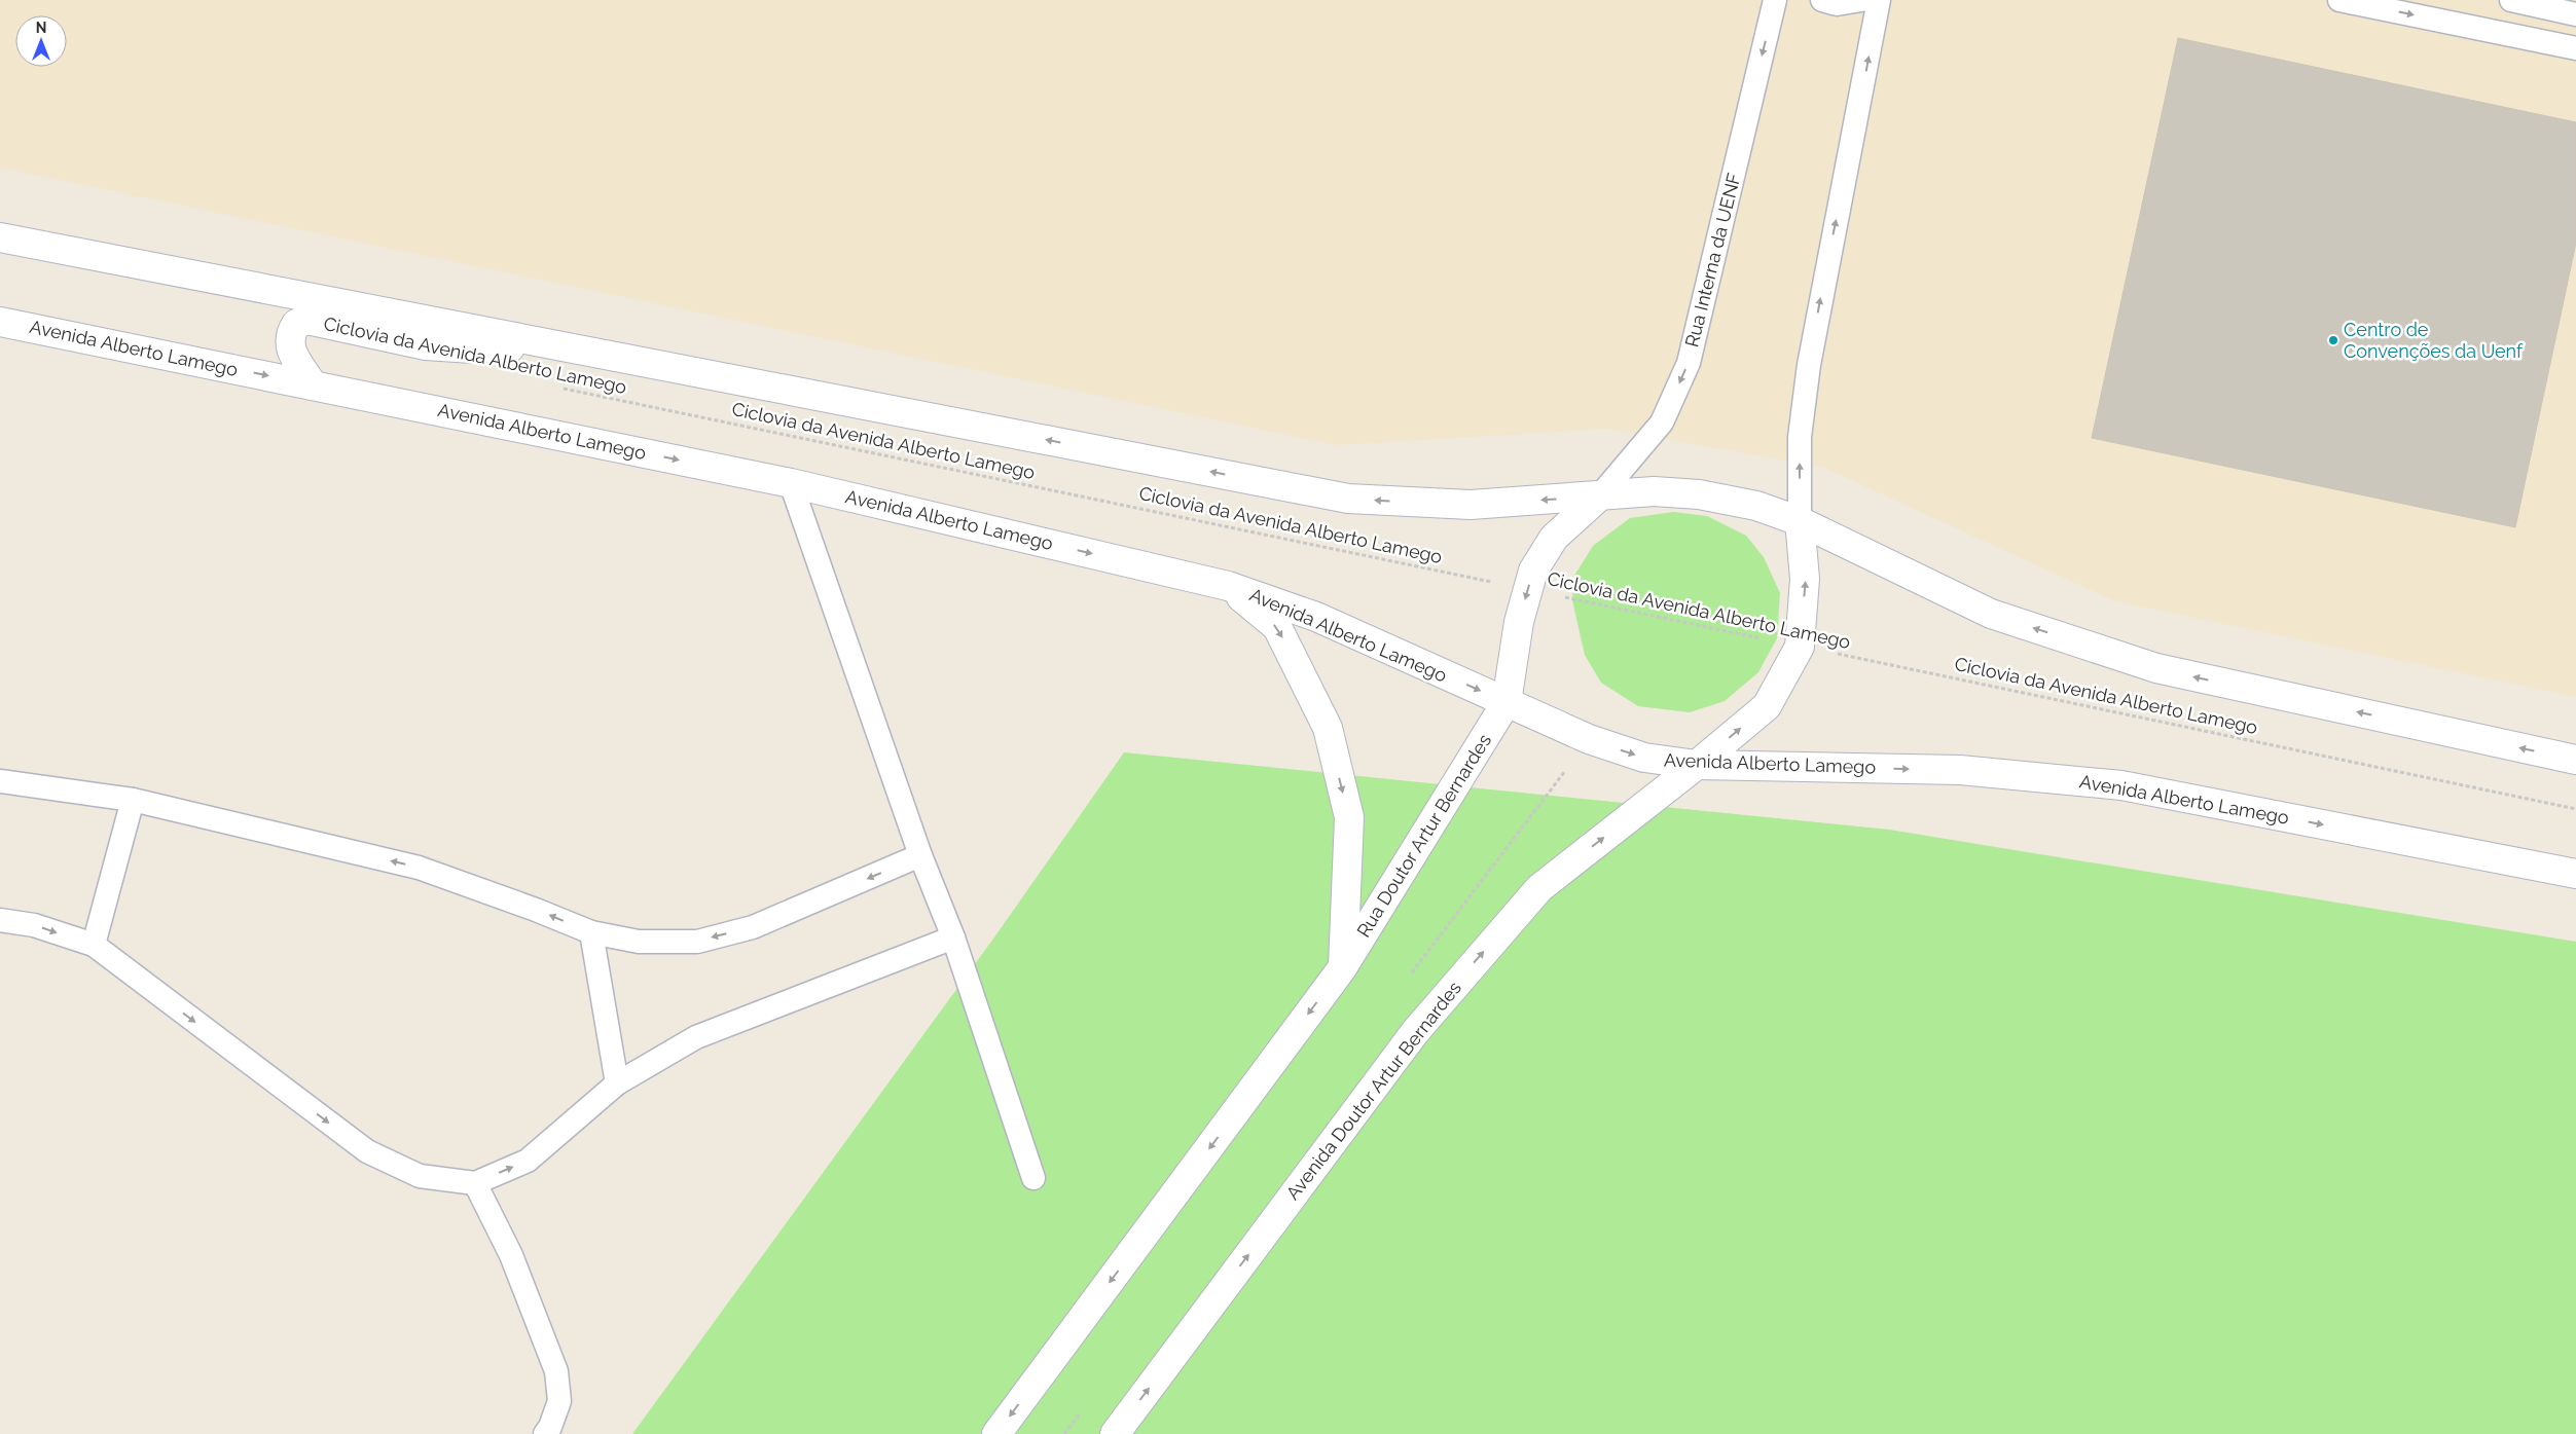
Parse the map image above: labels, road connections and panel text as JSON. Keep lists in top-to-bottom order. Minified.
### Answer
{"streets":{"main road":["Avenida Alberto Lamego","Rua Doutor Artur Bernardes","Avenida Doutor Artur Bernardes"],"lane":["Rua Interna da UENF"],"path":["Ciclovia da Avenida Alberto Lamego"]},"crossings":[["Avenida Alberto Lamego","Rua Doutor Artur Bernardes"],["Avenida Alberto Lamego","Avenida Doutor Artur Bernardes"],["Ciclovia da Avenida Alberto Lamego","Avenida Doutor Artur Bernardes"]],"places":["Centro de Convenções da Uenf"],"north":"top"}
